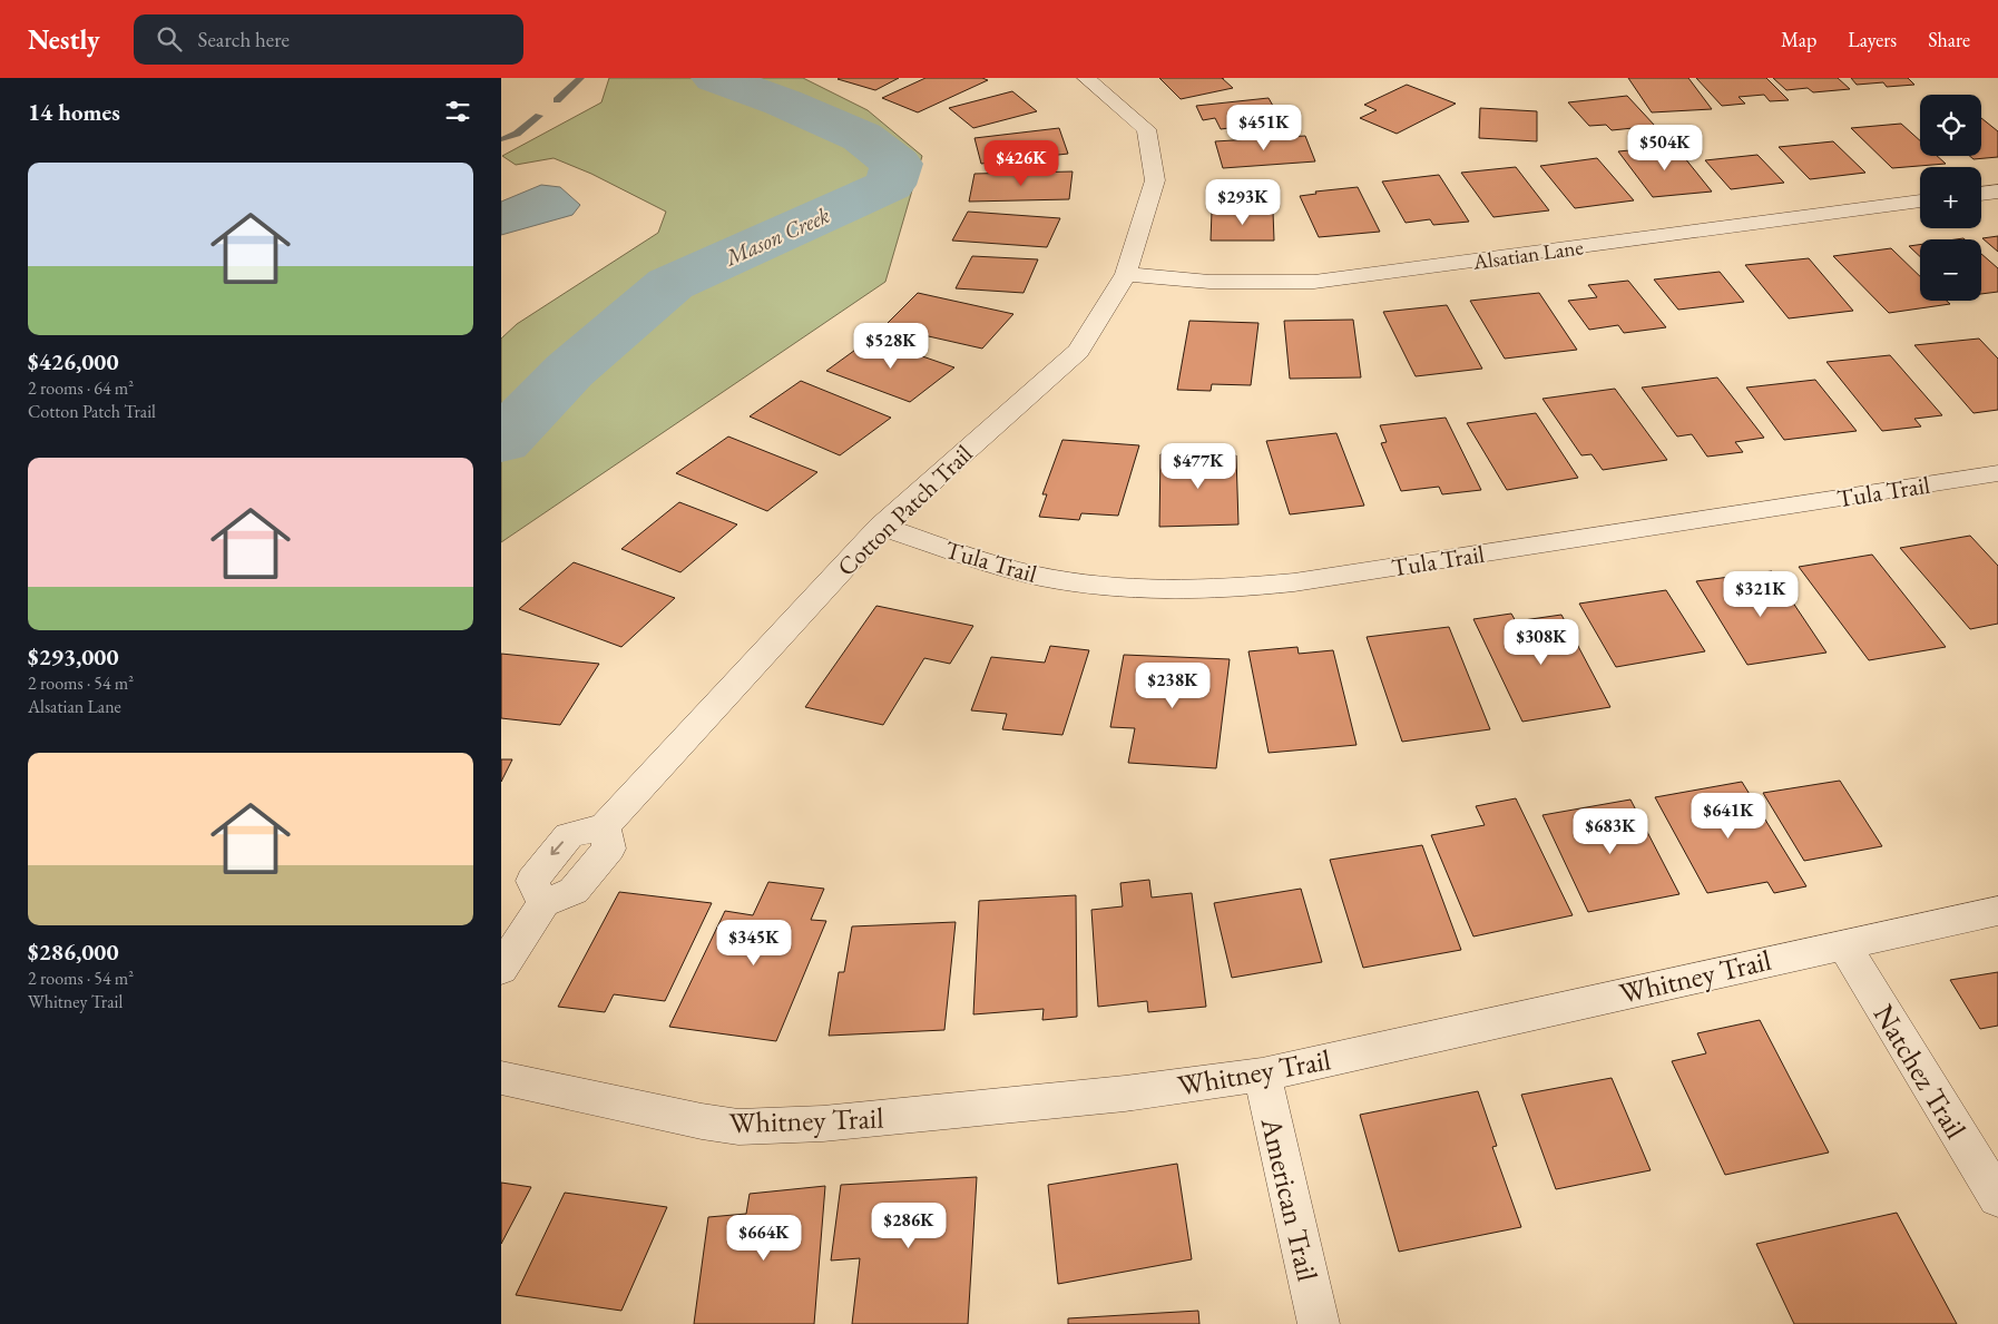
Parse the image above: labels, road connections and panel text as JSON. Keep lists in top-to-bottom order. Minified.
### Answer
{"streets":{"street":["Alsatian Lane","Tula Trail","Cotton Patch Trail","Whitney Trail","Natchez Trail","American Trail"]},"crossings":[["Alsatian Lane","Cotton Patch Trail"],["Tula Trail","Cotton Patch Trail"],["Whitney Trail","Natchez Trail"],["Whitney Trail","American Trail"]],"water":["Mason Creek"],"page":{"header":"Nestly","search":"Search here","nav":["Map","Layers","Share"],"heading":"14 homes","map_buttons":["+","−"],"price":["$451K","$504K","$426K","$293K","$528K","$477K","$321K","$308K","$238K","$641K","$683K","$345K","$286K","$664K"],"list":[{"name":"$426,000","note":"2 rooms · 64 m² · Cotton Patch Trail"},{"name":"$293,000","note":"2 rooms · 54 m² · Alsatian Lane"},{"name":"$286,000","note":"2 rooms · 54 m² · Whitney Trail"}]}}
